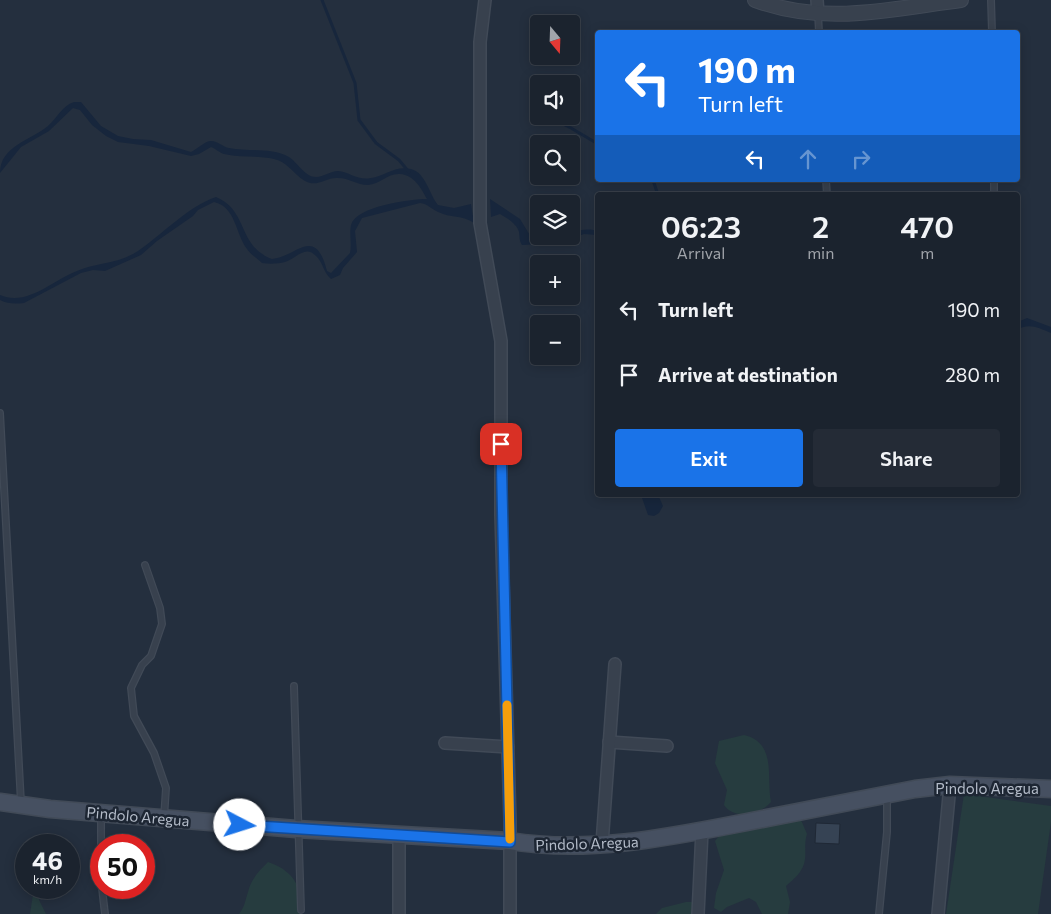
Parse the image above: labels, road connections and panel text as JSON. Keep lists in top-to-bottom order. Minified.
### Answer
{"streets":{"main road":["Pindolo Aregua"]},"north":"bottom","page":{"map_buttons":["+","−"],"turn":["190 m","Turn left"],"eta":["06:23","Arrival","2","min","470","m"],"list":[{"name":"Turn left","value":"190 m"},{"name":"Arrive at destination","value":"280 m"}],"buttons":["Exit","Share"],"speed":"46 km/h","limit":"50"}}
